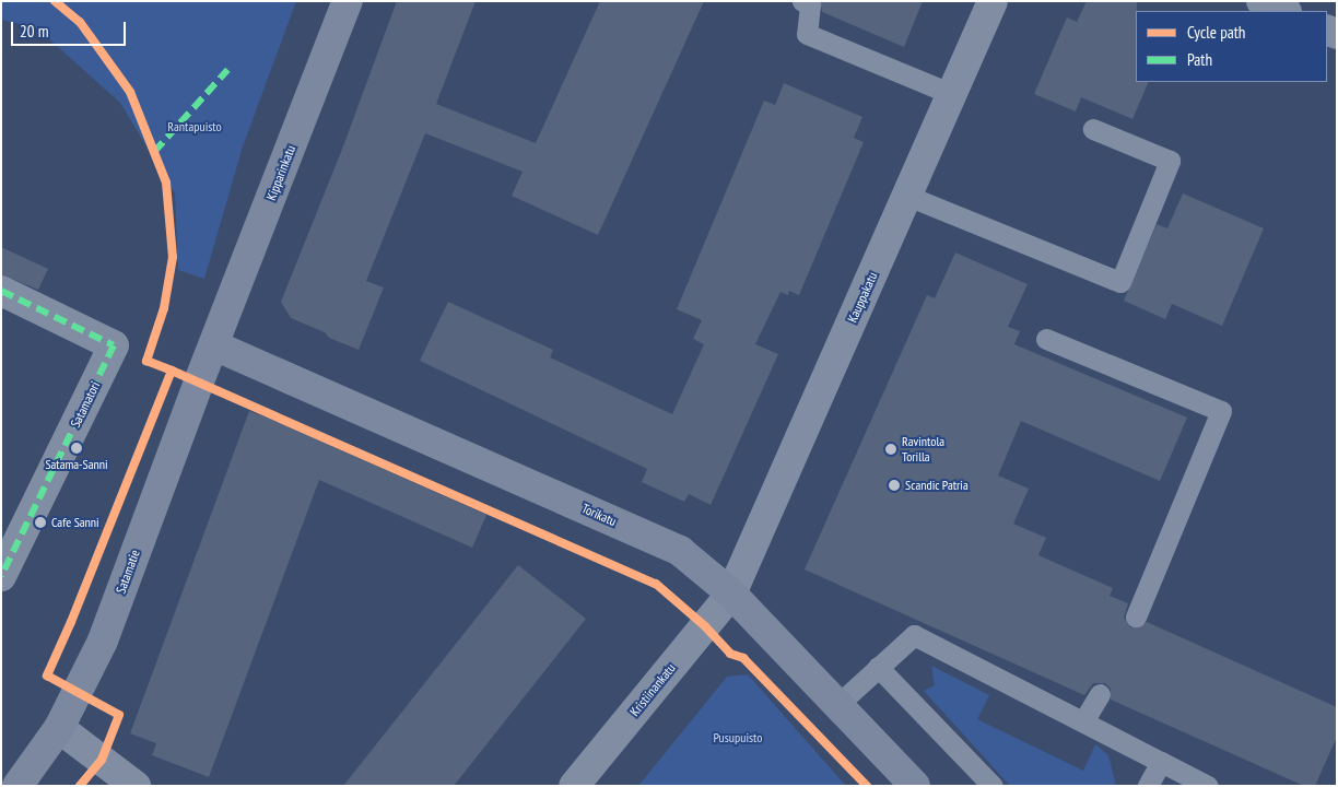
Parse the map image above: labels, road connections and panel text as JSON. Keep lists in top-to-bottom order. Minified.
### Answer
{"streets":{"street":["Kipparinkatu","Kauppakatu","Satamatori","Torikatu","Satamatie","Kristiinankatu"]},"crossings":[["Kipparinkatu","Torikatu"],["Kipparinkatu","Satamatie"],["Kauppakatu","Torikatu"],["Kauppakatu","Kristiinankatu"],["Torikatu","Satamatie"],["Torikatu","Kristiinankatu"]],"parks":["Rantapuisto","Pusupuisto"],"places":["Satama-Sanni","Ravintola Torilla","Scandic Patria","Cafe Sanni"],"legend":["Cycle path","Path"],"scale_bar":"20 m"}
